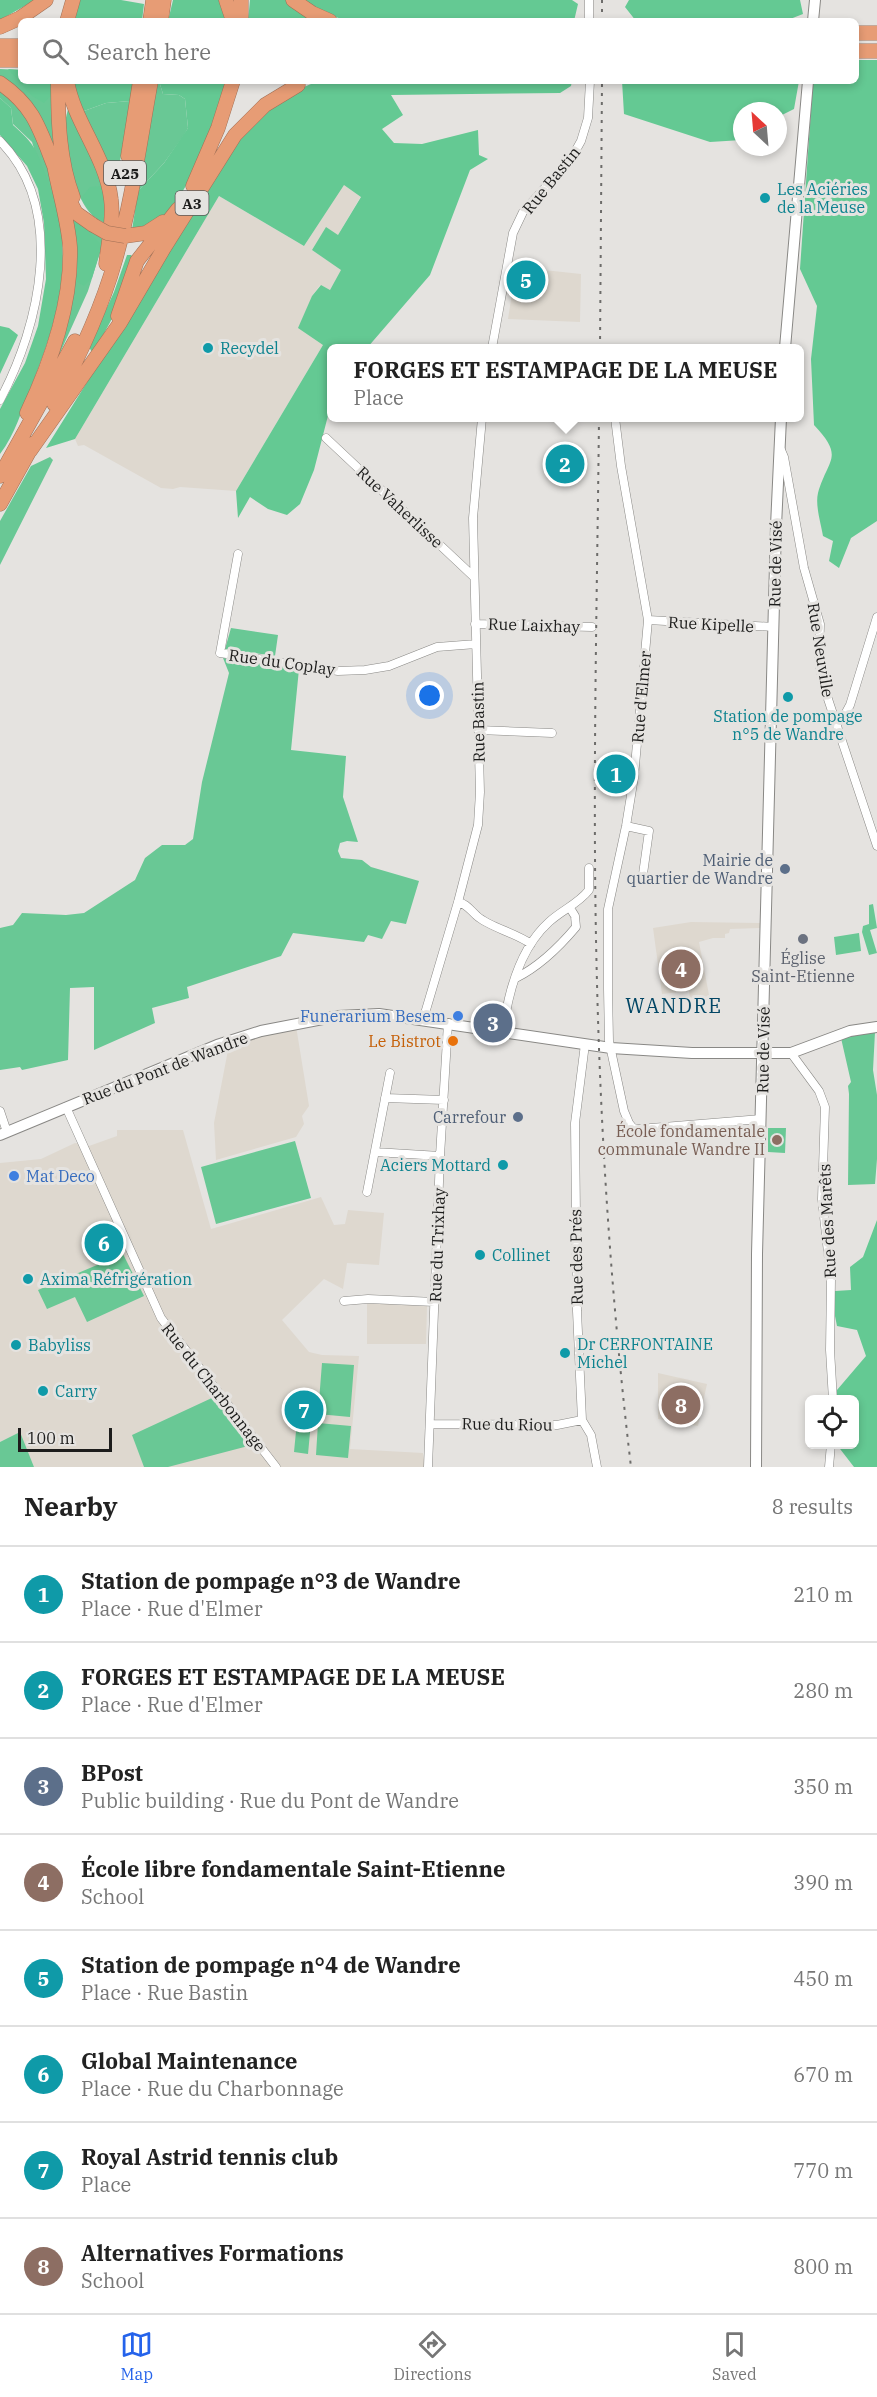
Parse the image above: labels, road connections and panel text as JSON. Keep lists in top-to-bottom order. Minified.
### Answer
{"streets":{"highway":["A25","A3"],"street":["Rue Bastin","Rue Vaherlisse","Rue de Visé","Rue Kipelle","Rue Laixhay","Rue Neuville","Rue du Coplay","Rue d'Elmer","Rue du Pont de Wandre","Rue des Marêts","Rue du Trixhay","Rue des Prés","Rue du Charbonnage","Rue du Riou"]},"crossings":[["A25","A3"],["Rue Bastin","Rue Vaherlisse"],["Rue Bastin","Rue Laixhay"],["Rue Bastin","Rue du Coplay"],["Rue Bastin","Rue du Pont de Wandre"],["Rue de Visé","Rue Kipelle"],["Rue de Visé","Rue Neuville"],["Rue de Visé","Rue d'Elmer"],["Rue de Visé","Rue du Pont de Wandre"],["Rue Kipelle","Rue d'Elmer"],["Rue d'Elmer","Rue du Pont de Wandre"],["Rue du Pont de Wandre","Rue des Marêts"],["Rue du Pont de Wandre","Rue du Trixhay"],["Rue du Pont de Wandre","Rue des Prés"],["Rue du Pont de Wandre","Rue du Charbonnage"],["Rue du Trixhay","Rue du Riou"],["Rue des Prés","Rue du Riou"]],"districts":["WANDRE"],"places":["Les Aciéries de la Meuse","Recydel","Station de pompage n°5 de Wandre","Mairie de quartier de Wandre","Église Saint-Etienne","Funerarium Besem","Le Bistrot","Carrefour","École fondamentale communale Wandre II","Aciers Mottard","Mat Deco","Collinet","Axima Réfrigération","Babyliss","Dr CERFONTAINE Michel","Carry"],"scale_bar":"100 m","north":"top left","page":{"search":"Search here","pins":["5","2","1","4","3","6","8","7"],"popup":["FORGES ET ESTAMPAGE DE LA MEUSE","Place"],"scale":"100 m","heading":["Nearby","8 results"],"list":[{"mark":"1","name":"Station de pompage n°3 de Wandre","note":"Place · Rue d'Elmer","value":"210 m"},{"mark":"2","name":"FORGES ET ESTAMPAGE DE LA MEUSE","note":"Place · Rue d'Elmer","value":"280 m"},{"mark":"3","name":"BPost","note":"Public building · Rue du Pont de Wandre","value":"350 m"},{"mark":"4","name":"École libre fondamentale Saint-Etienne","note":"School","value":"390 m"},{"mark":"5","name":"Station de pompage n°4 de Wandre","note":"Place · Rue Bastin","value":"450 m"},{"mark":"6","name":"Global Maintenance","note":"Place · Rue du Charbonnage","value":"670 m"},{"mark":"7","name":"Royal Astrid tennis club","note":"Place","value":"770 m"},{"mark":"8","name":"Alternatives Formations","note":"School","value":"800 m"}],"nav":["Map","Directions","Saved"]}}
